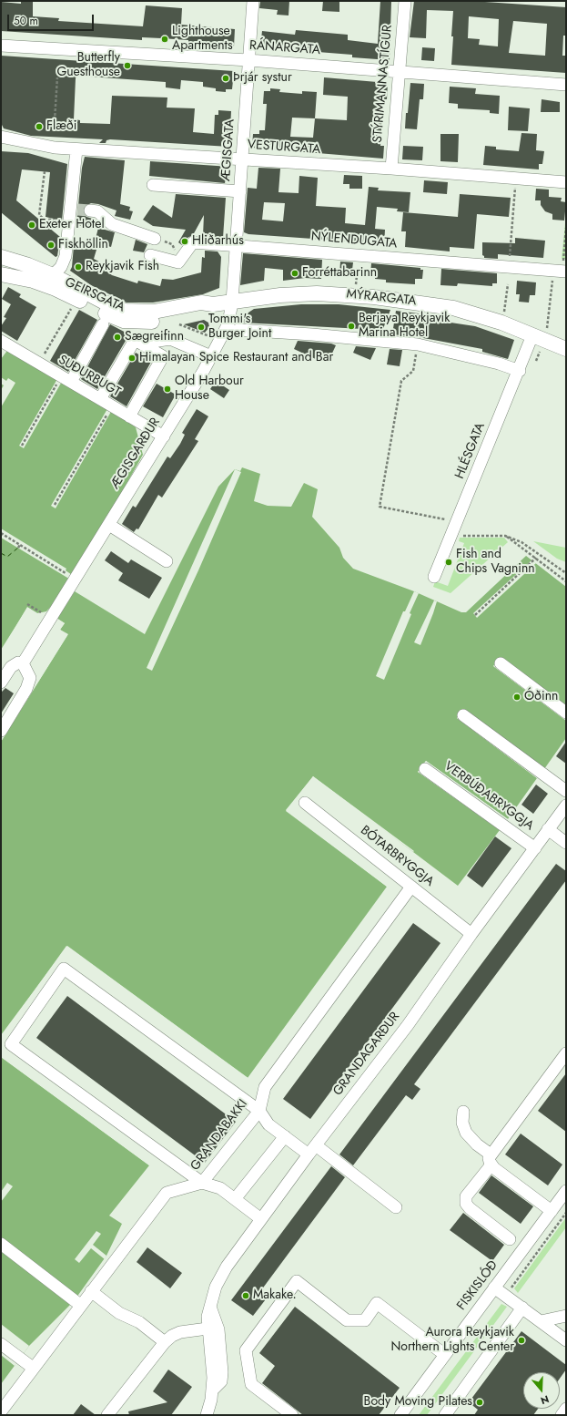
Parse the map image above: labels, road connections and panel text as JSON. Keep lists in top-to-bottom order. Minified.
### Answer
{"streets":{"main road":["GEIRSGATA","MÝRARGATA"],"street":["RÁNARGATA","STÝRIMANNASTÍGUR","VESTURGATA","ÆGISGATA","NÝLENDUGATA","SUÐURBUGT","HLÉSGATA","ÆGISGARÐUR","VERBÚÐABRYGGJA","BÓTARBRYGGJA","GRANDAGARÐUR","GRANDABAKKI","FISKISLÓÐ"]},"crossings":[["RÁNARGATA","STÝRIMANNASTÍGUR"],["RÁNARGATA","ÆGISGATA"],["STÝRIMANNASTÍGUR","VESTURGATA"],["VESTURGATA","ÆGISGATA"],["ÆGISGATA","NÝLENDUGATA"],["ÆGISGATA","GEIRSGATA"],["ÆGISGATA","MÝRARGATA"],["ÆGISGATA","ÆGISGARÐUR"],["GEIRSGATA","MÝRARGATA"],["GEIRSGATA","ÆGISGARÐUR"],["MÝRARGATA","HLÉSGATA"],["MÝRARGATA","ÆGISGARÐUR"],["SUÐURBUGT","ÆGISGARÐUR"],["VERBÚÐABRYGGJA","GRANDAGARÐUR"],["BÓTARBRYGGJA","GRANDAGARÐUR"],["BÓTARBRYGGJA","GRANDABAKKI"]],"places":["Lighthouse Apartments","Butterfly Guesthouse","Þrjár systur","Flæði","Exeter Hotel","Hliðarhús","Fiskhöllin","Reykjavik Fish","Forréttabarinn","Berjaya Reykjavik Marina Hotel","Tommi's Burger Joint","Sægreifinn","Himalayan Spice Restaurant and Bar","Old Harbour House","Fish and Chips Vagninn","Óðinn","Makake.","Aurora Reykjavik Northern Lights Center","Body Moving Pilates"],"scale_bar":"50 m","north":"bottom"}
